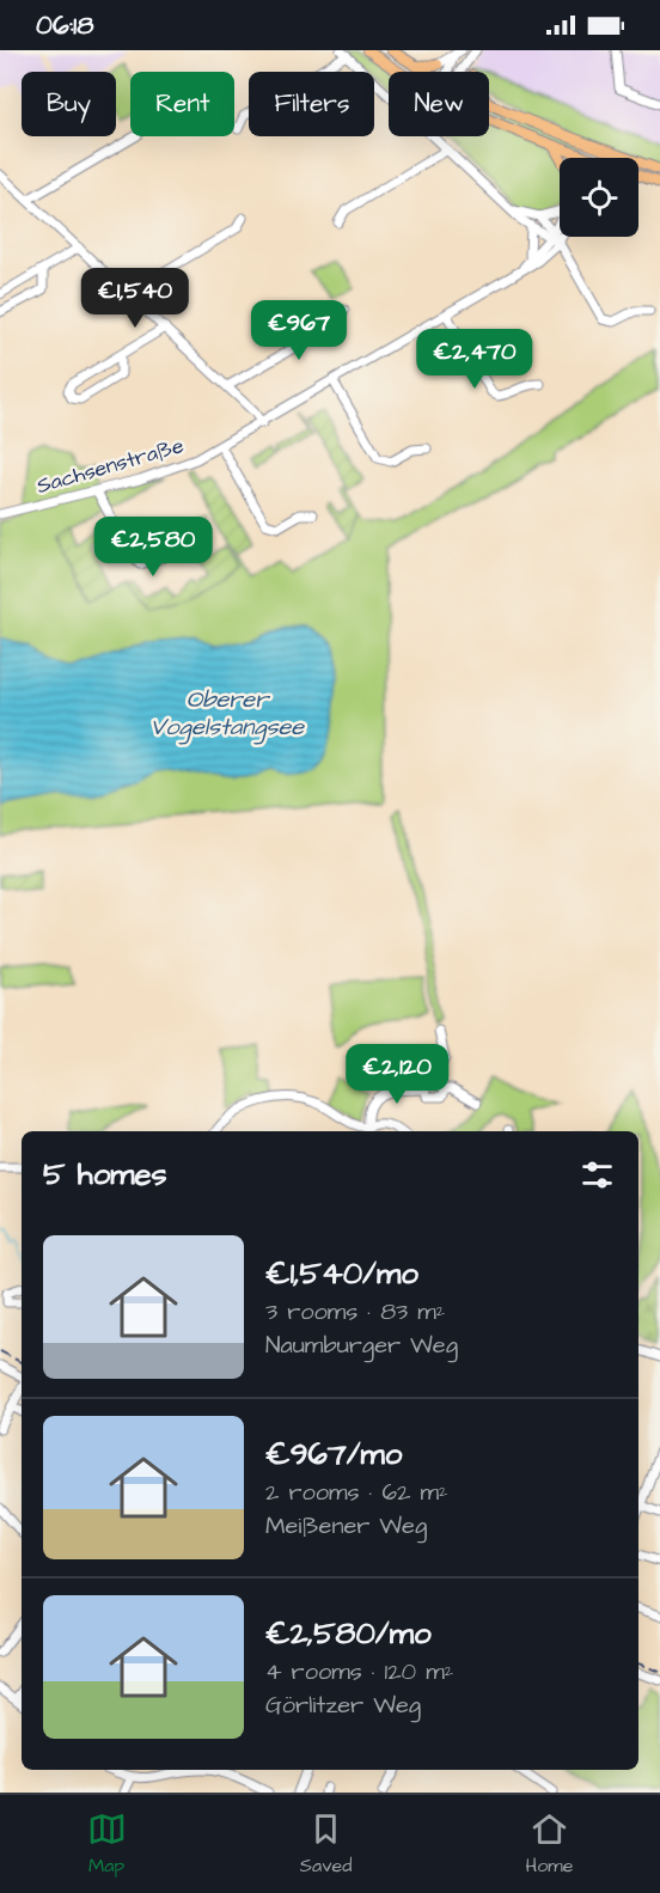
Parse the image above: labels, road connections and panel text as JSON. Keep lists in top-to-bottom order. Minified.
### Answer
{"streets":{"street":["Sachsenstraße"]},"water":["Oberer Vogelstangsee"],"page":{"status":"06:18","chip":["Buy","Rent","Filters","New"],"price":["€1,540","€967","€2,470","€2,580","€2,120"],"heading":"5 homes","list":[{"name":"€1,540/mo","note":"3 rooms · 83 m² · Naumburger Weg"},{"name":"€967/mo","note":"2 rooms · 62 m² · Meißener Weg"},{"name":"€2,580/mo","note":"4 rooms · 120 m² · Görlitzer Weg"}],"tabs":["Map","Saved","Home"]}}
